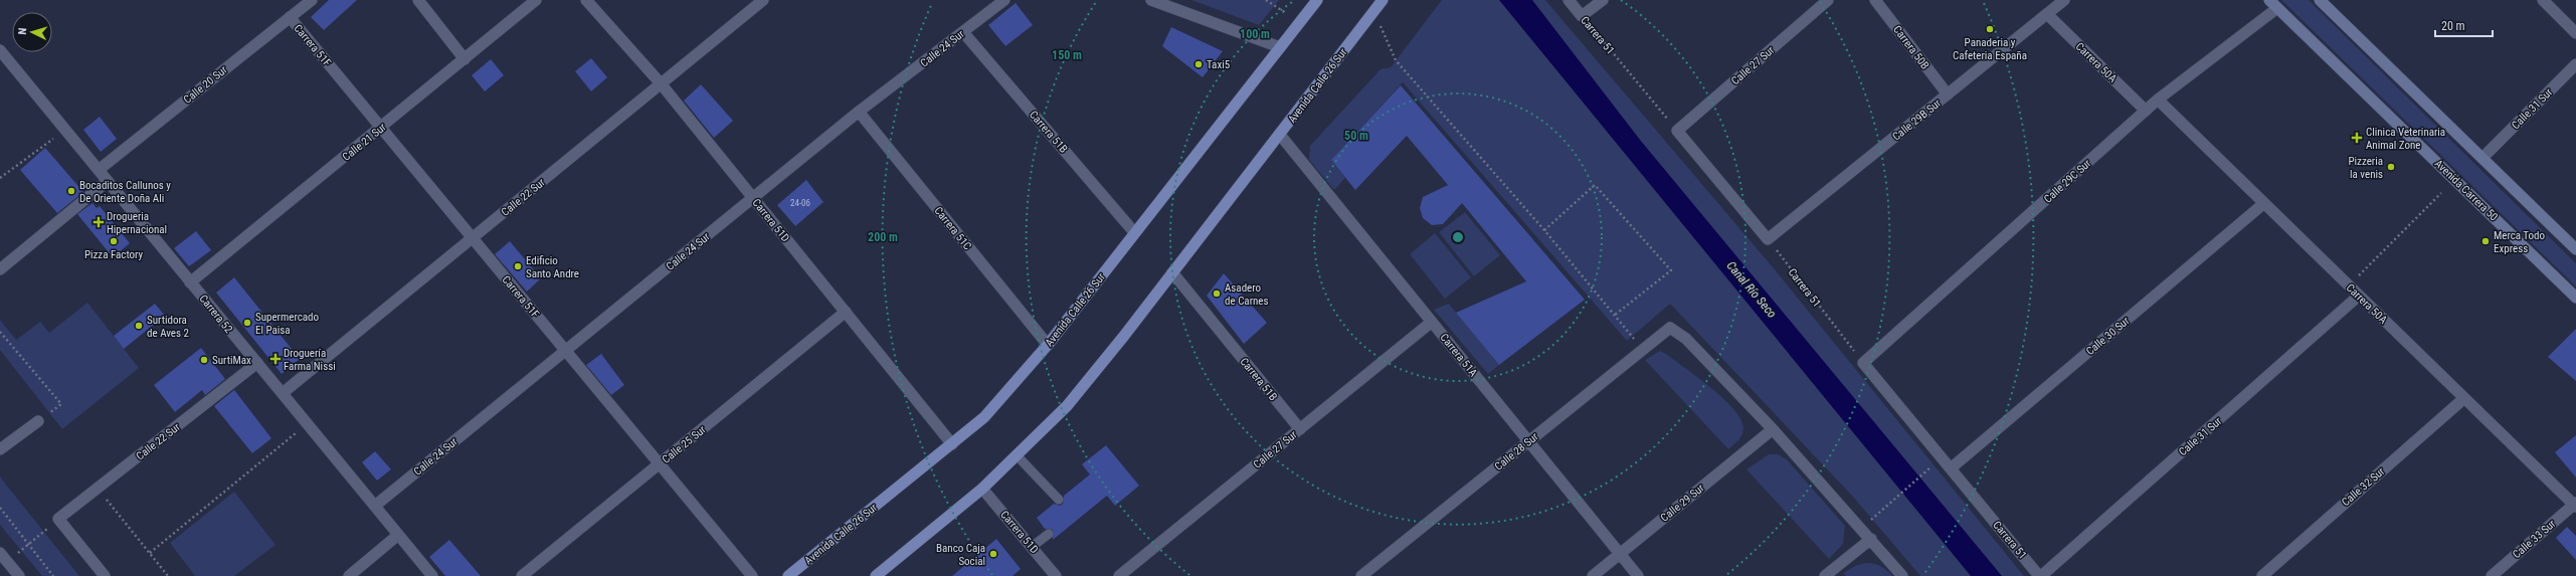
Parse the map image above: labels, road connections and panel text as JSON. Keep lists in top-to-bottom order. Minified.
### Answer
{"streets":{"main road":["Avenida Calle 26 Sur","Avenida Carrera 50"],"street":["Carrera 51","Carrera 51F","Carrera 50B","Calle 24 Sur","Carrera 50A","Calle 27 Sur","Calle 20 Sur","Calle 31 Sur","Calle 29B Sur","Carrera 51B","Calle 21 Sur","Calle 29C Sur","Calle 22 Sur","Carrera 51D","Carrera 51C","Carrera 52","Calle 30 Sur","Carrera 51A","Calle 25 Sur","Calle 28 Sur","Calle 32 Sur","Calle 29 Sur","Calle 33 Sur"]},"crossings":[["Carrera 51","Calle 27 Sur"],["Carrera 51","Calle 31 Sur"],["Carrera 51","Calle 29B Sur"],["Carrera 51","Calle 29C Sur"],["Carrera 51","Calle 30 Sur"],["Carrera 51F","Calle 24 Sur"],["Carrera 51F","Calle 20 Sur"],["Carrera 51F","Calle 21 Sur"],["Carrera 51F","Calle 22 Sur"],["Carrera 51F","Calle 25 Sur"],["Carrera 50B","Calle 29B Sur"],["Calle 24 Sur","Carrera 51B"],["Calle 24 Sur","Carrera 51D"],["Calle 24 Sur","Carrera 51C"],["Calle 24 Sur","Carrera 52"],["Carrera 50A","Calle 31 Sur"],["Carrera 50A","Calle 29B Sur"],["Carrera 50A","Calle 29C Sur"],["Carrera 50A","Calle 30 Sur"],["Carrera 50A","Calle 32 Sur"],["Carrera 50A","Calle 33 Sur"],["Calle 27 Sur","Carrera 51B"],["Calle 27 Sur","Carrera 51A"],["Calle 20 Sur","Carrera 52"],["Avenida Calle 26 Sur","Carrera 51B"],["Avenida Calle 26 Sur","Carrera 51D"],["Avenida Calle 26 Sur","Carrera 51C"],["Avenida Calle 26 Sur","Carrera 51A"],["Calle 21 Sur","Carrera 52"],["Calle 29C Sur","Avenida Carrera 50"],["Calle 22 Sur","Carrera 51D"],["Calle 22 Sur","Carrera 52"],["Carrera 51D","Calle 25 Sur"],["Carrera 51A","Calle 28 Sur"],["Carrera 51A","Calle 29 Sur"],["Calle 28 Sur","Calle 29 Sur"]],"water":["Canal Río Seco"],"places":{"other":["Panaderia y Cafeteria España","Taxi5","Pizzeria la venis","Bocaditos Callunos y De Oriente Doña Ali","Pizza Factory","Merca Todo Express","Edificio Santo Andre","Asadero de Carnes","Supermercado El Paisa","Surtidora de Aves 2","SurtiMax","Banco Caja Social"],"health":["Clinica Veterinaria Animal Zone","Drogueria Hipernacional","Droguería Farma Nissi"]},"house_numbers":["24-06"],"scale_bar":"20 m","north":"left","rings":["100 m","150 m","50 m","200 m"]}
